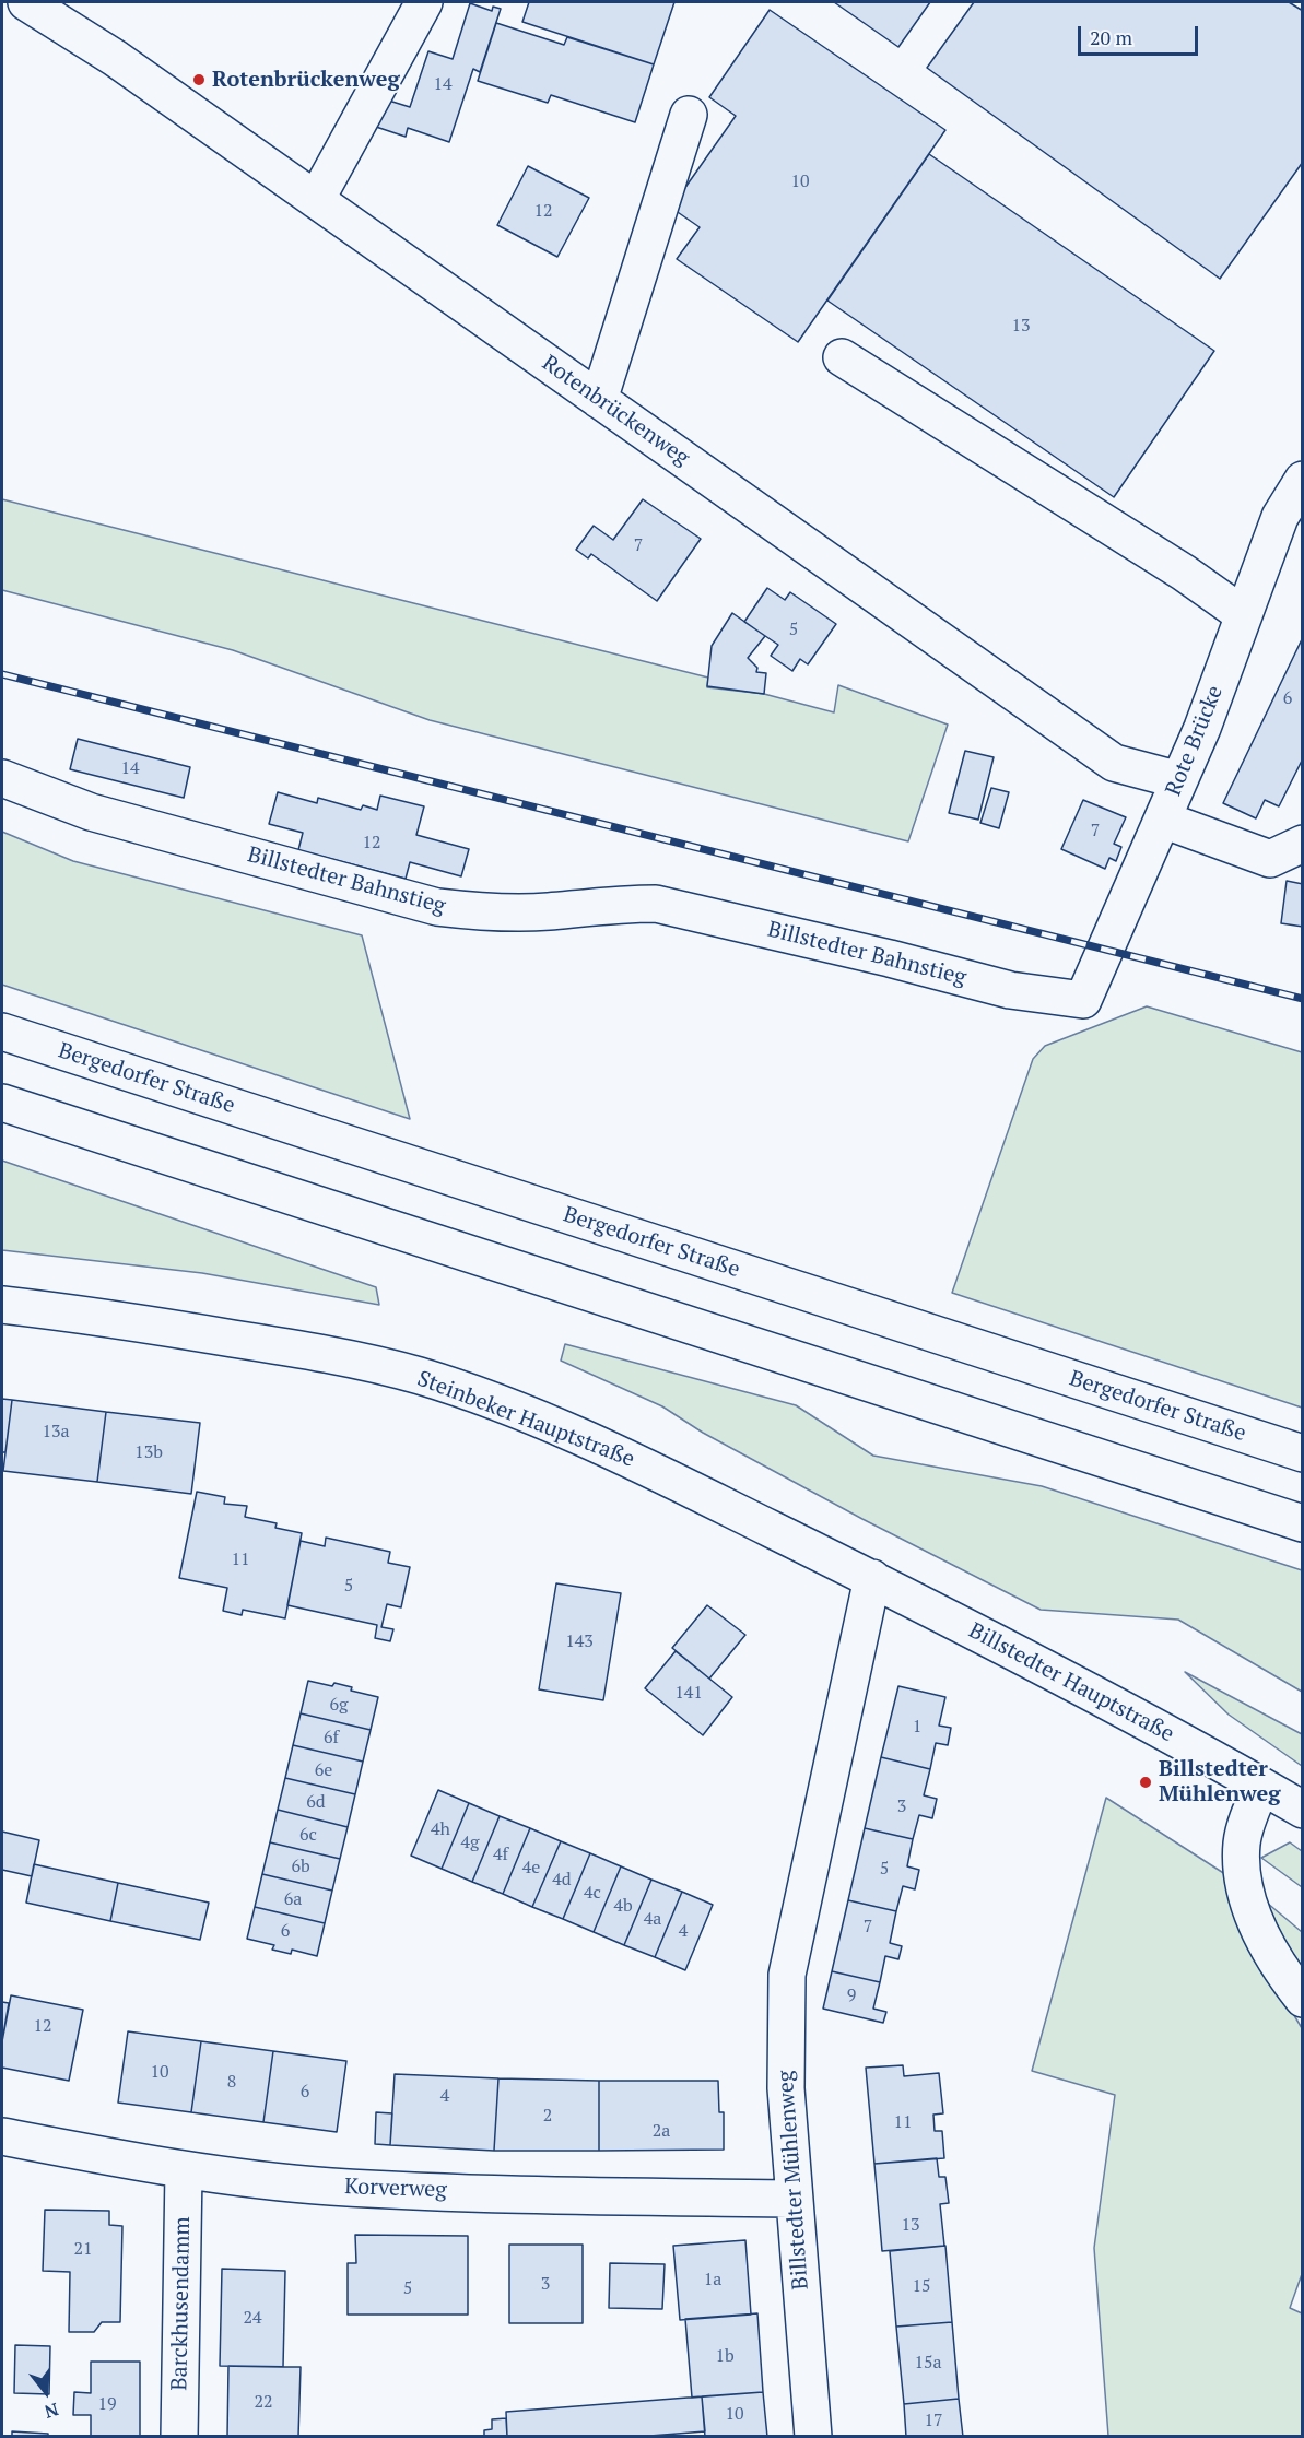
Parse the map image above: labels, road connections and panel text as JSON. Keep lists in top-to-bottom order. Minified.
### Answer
{"streets":{"main road":["Rotenbrückenweg","Rote Brücke","Billstedter Bahnstieg","Bergedorfer Straße","Steinbeker Hauptstraße","Billstedter Hauptstraße","Billstedter Mühlenweg","Korverweg","Barckhusendamm"]},"crossings":[["Rotenbrückenweg","Rote Brücke"],["Rote Brücke","Billstedter Bahnstieg"],["Steinbeker Hauptstraße","Billstedter Hauptstraße"],["Steinbeker Hauptstraße","Billstedter Mühlenweg"],["Billstedter Hauptstraße","Billstedter Mühlenweg"],["Billstedter Mühlenweg","Korverweg"],["Korverweg","Barckhusendamm"]],"places":["Rotenbrückenweg","Billstedter Mühlenweg"],"house_numbers":["14","10","12","13","7","5","6","14","7","12","13a","13b","11","5","143","141","6g","1","6f","6e","6d","3","4h","6c","4g","4f","6b","4e","5","4d","4c","6a","4b","4a","7","6","4","9","12","10","8","6","4","2","11","2a","13","21","1a","3","15","5","24","1b","15a","22","19","10","17"],"scale_bar":"20 m","north":"bottom"}
